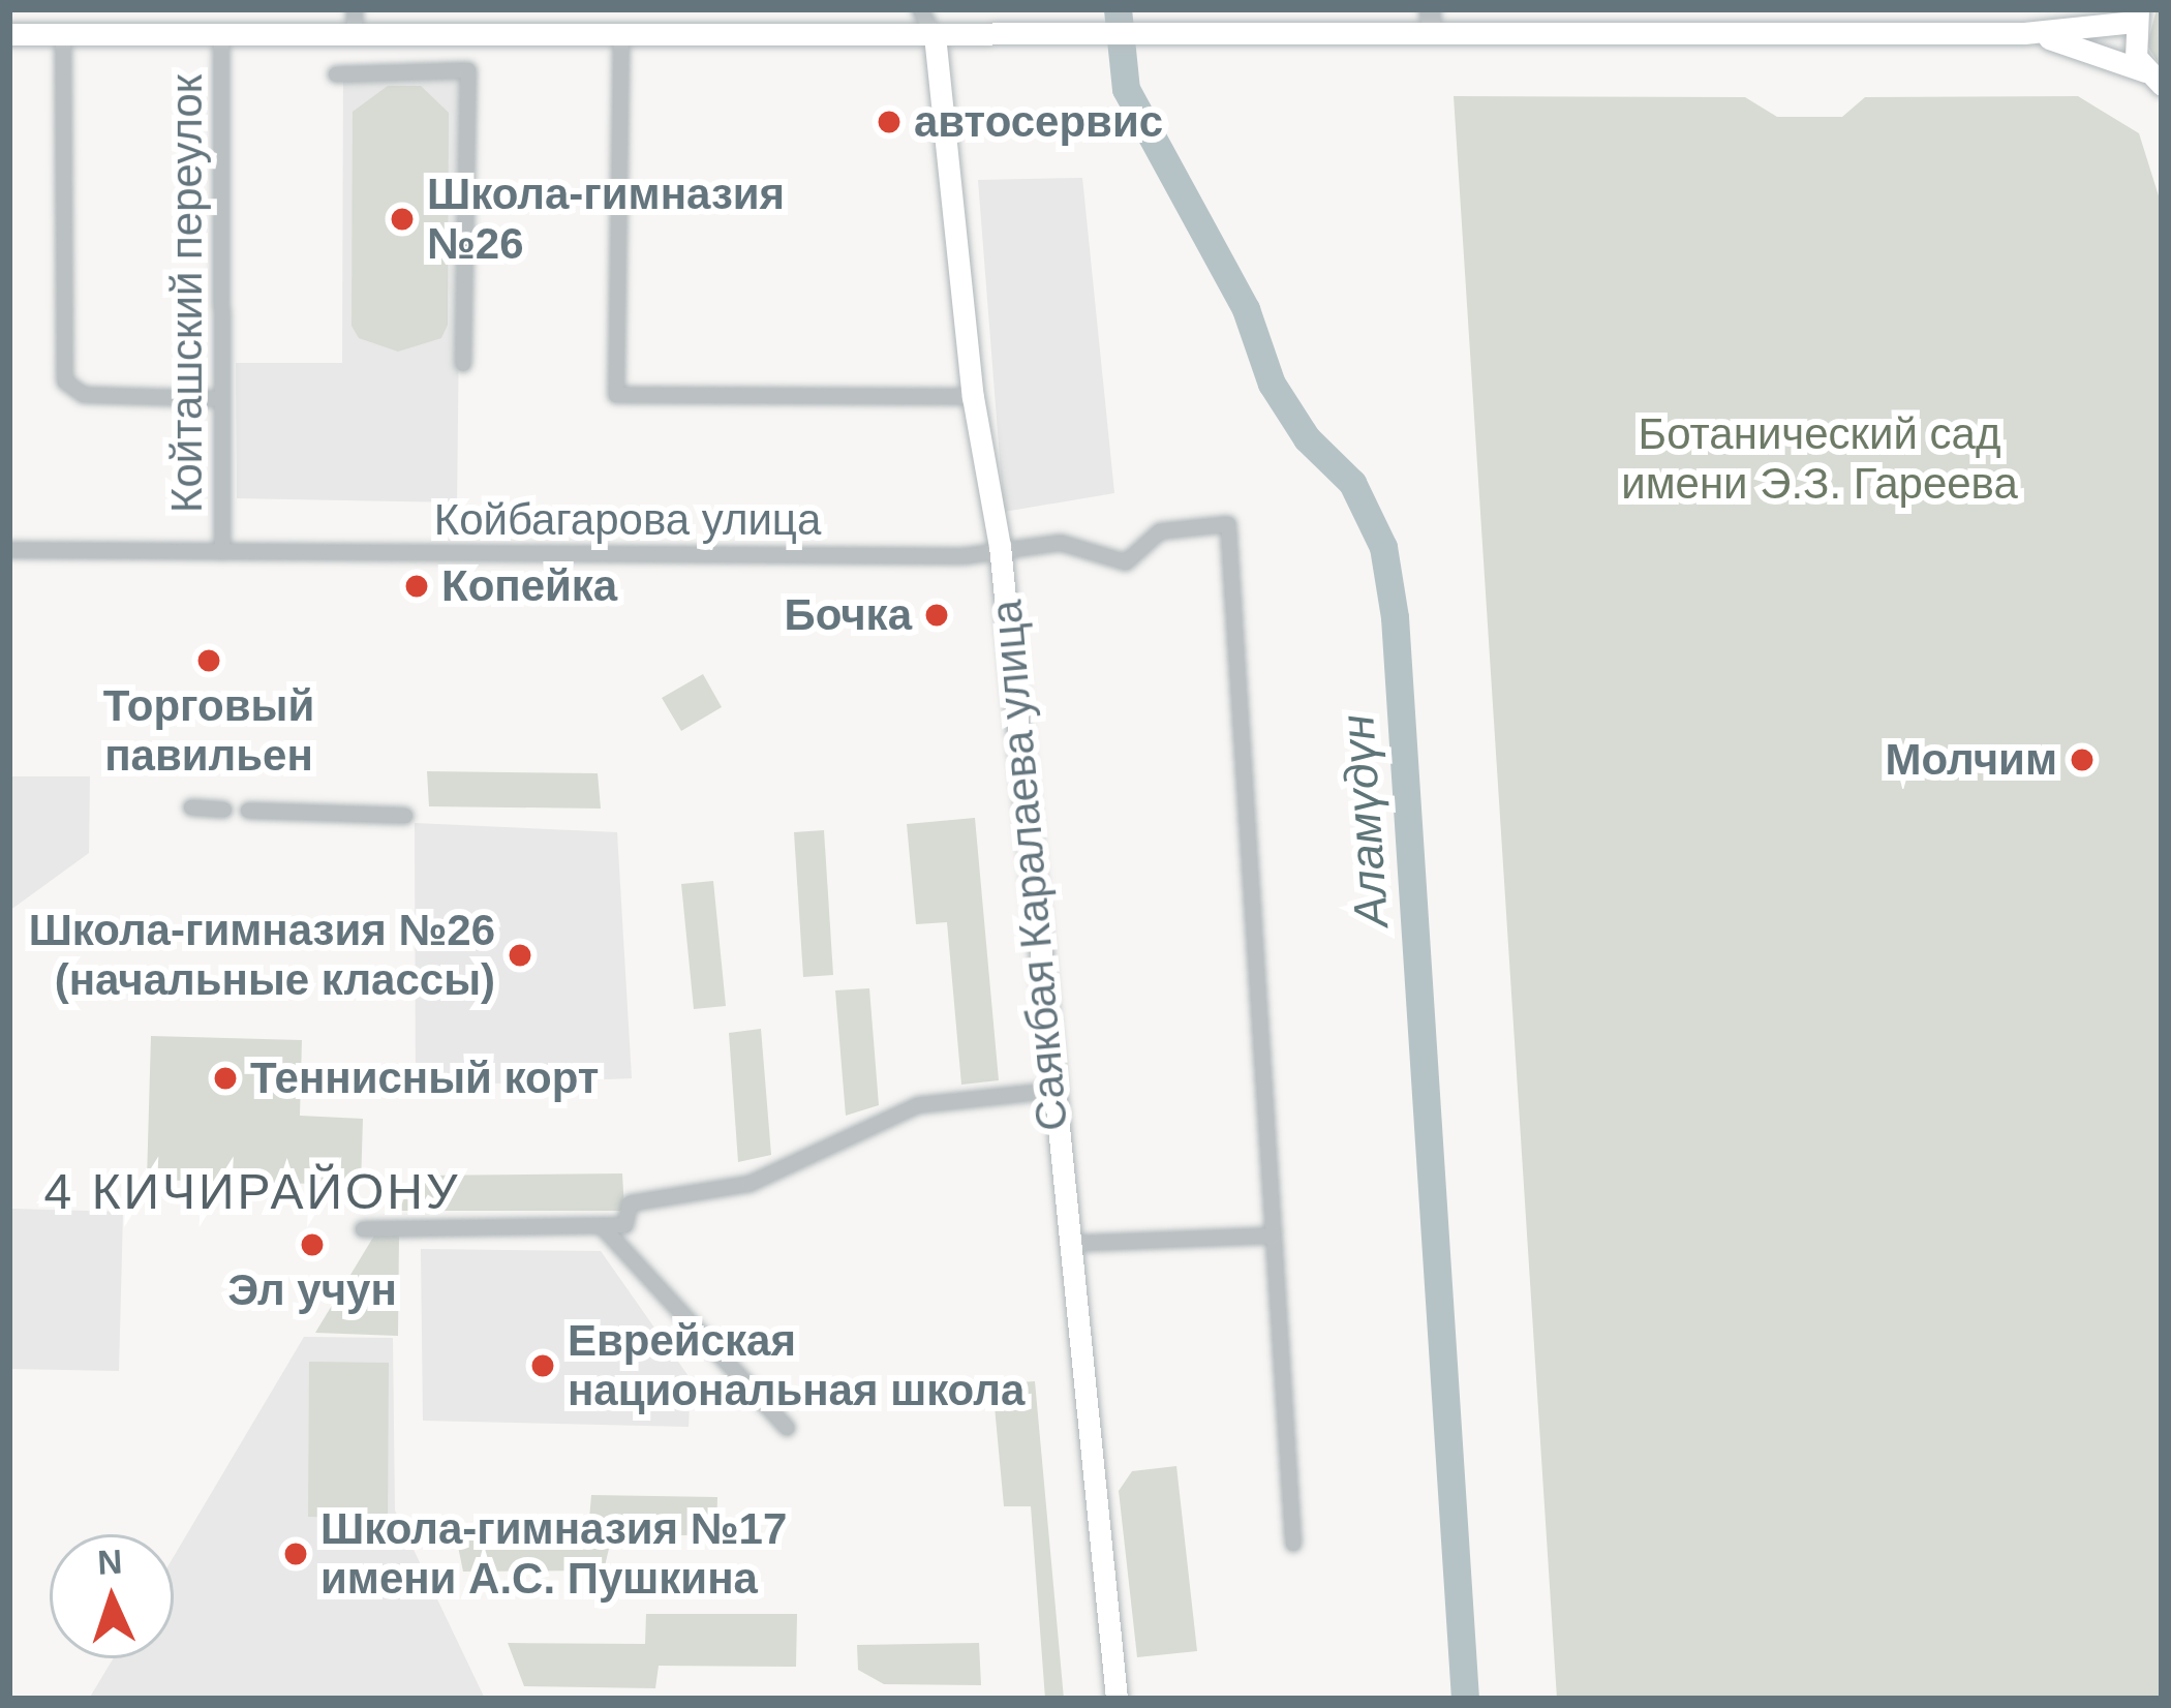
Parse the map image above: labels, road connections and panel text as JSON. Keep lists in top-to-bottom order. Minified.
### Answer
{"streets":{"main road":["Саякбая Каралаева улица"],"street":["Койташский переулок","Койбагарова улица"]},"crossings":[["Койташский переулок","Койбагарова улица"],["Койбагарова улица","Саякбая Каралаева улица"]],"districts":["4 КИЧИРАЙОНУ"],"water":["Аламүдүн"],"parks":["Ботанический сад имени Э.З. Гареева"],"places":["автосервис","Школа-гимназия №26","Копейка","Бочка","Торговый павильен","Молчим","Школа-гимназия №26 (начальные классы)","Теннисный корт","Эл учун","Еврейская национальная школа","Школа-гимназия №17 имени А.С. Пушкина"],"north":"top"}
